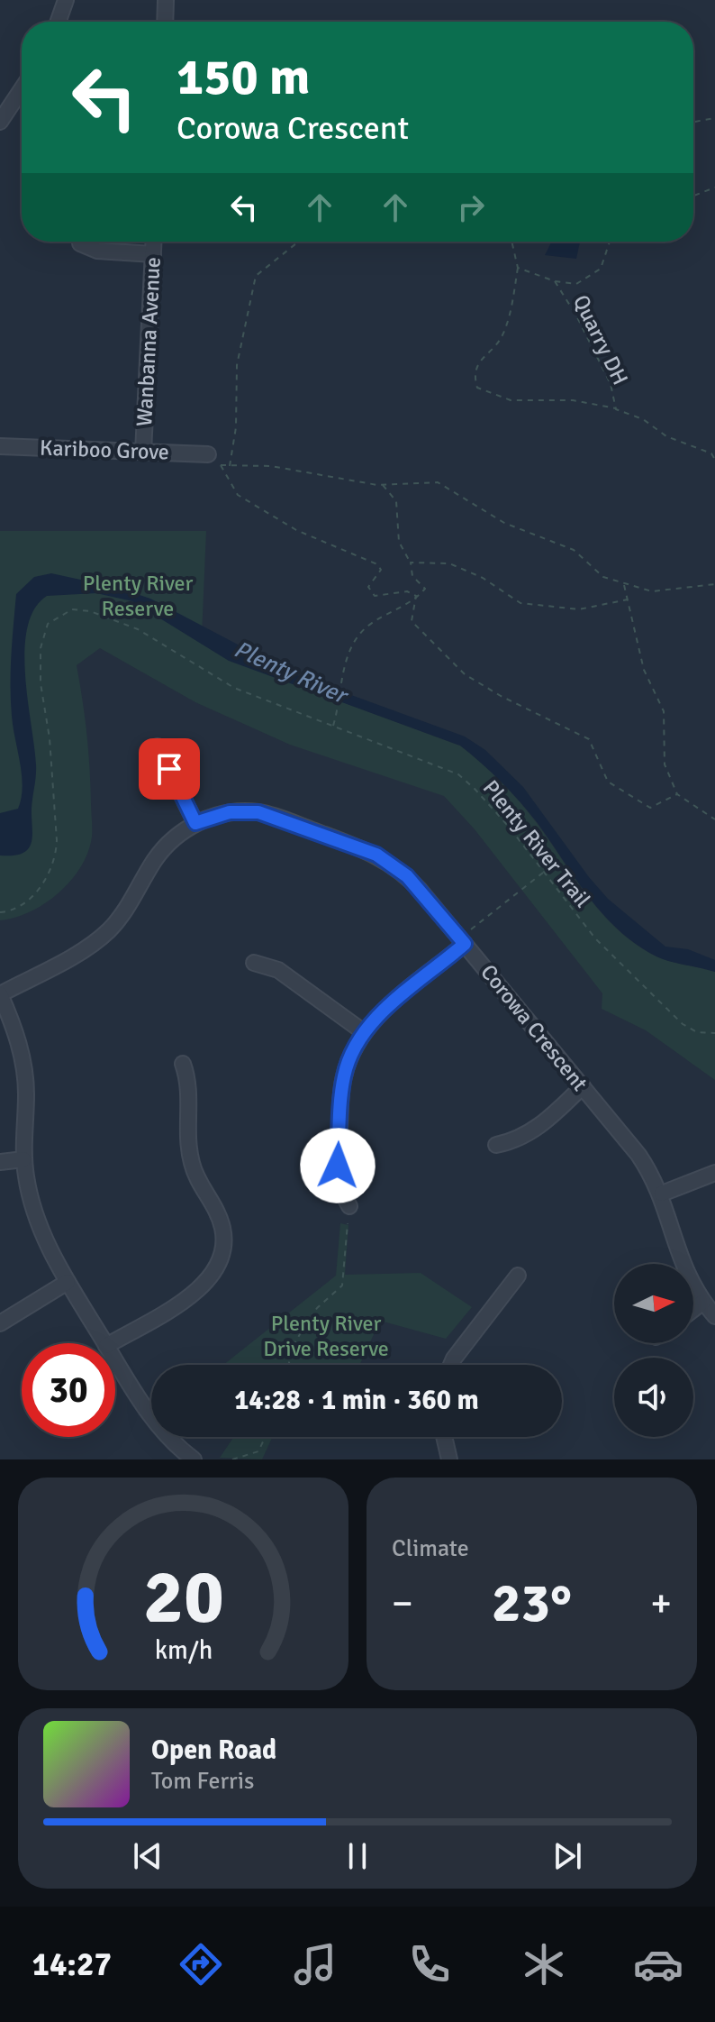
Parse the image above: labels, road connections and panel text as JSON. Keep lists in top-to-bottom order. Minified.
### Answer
{"streets":{"street":["Wanbanna Avenue","Kariboo Grove","Corowa Crescent"],"path":["Quarry DH","Plenty River Trail"]},"crossings":[["Wanbanna Avenue","Kariboo Grove"]],"water":["Plenty River"],"parks":["Plenty River Reserve","Plenty River Drive Reserve"],"north":"right","page":{"turn":["150 m","Corowa Crescent"],"limit":"30","trip":"14:28 · 1 min · 360 m","tile":"Climate","heat":["−","23°","+"],"song":["Open Road","Tom Ferris"],"tabs":"14:27","gauge":["20","km/h"]}}
